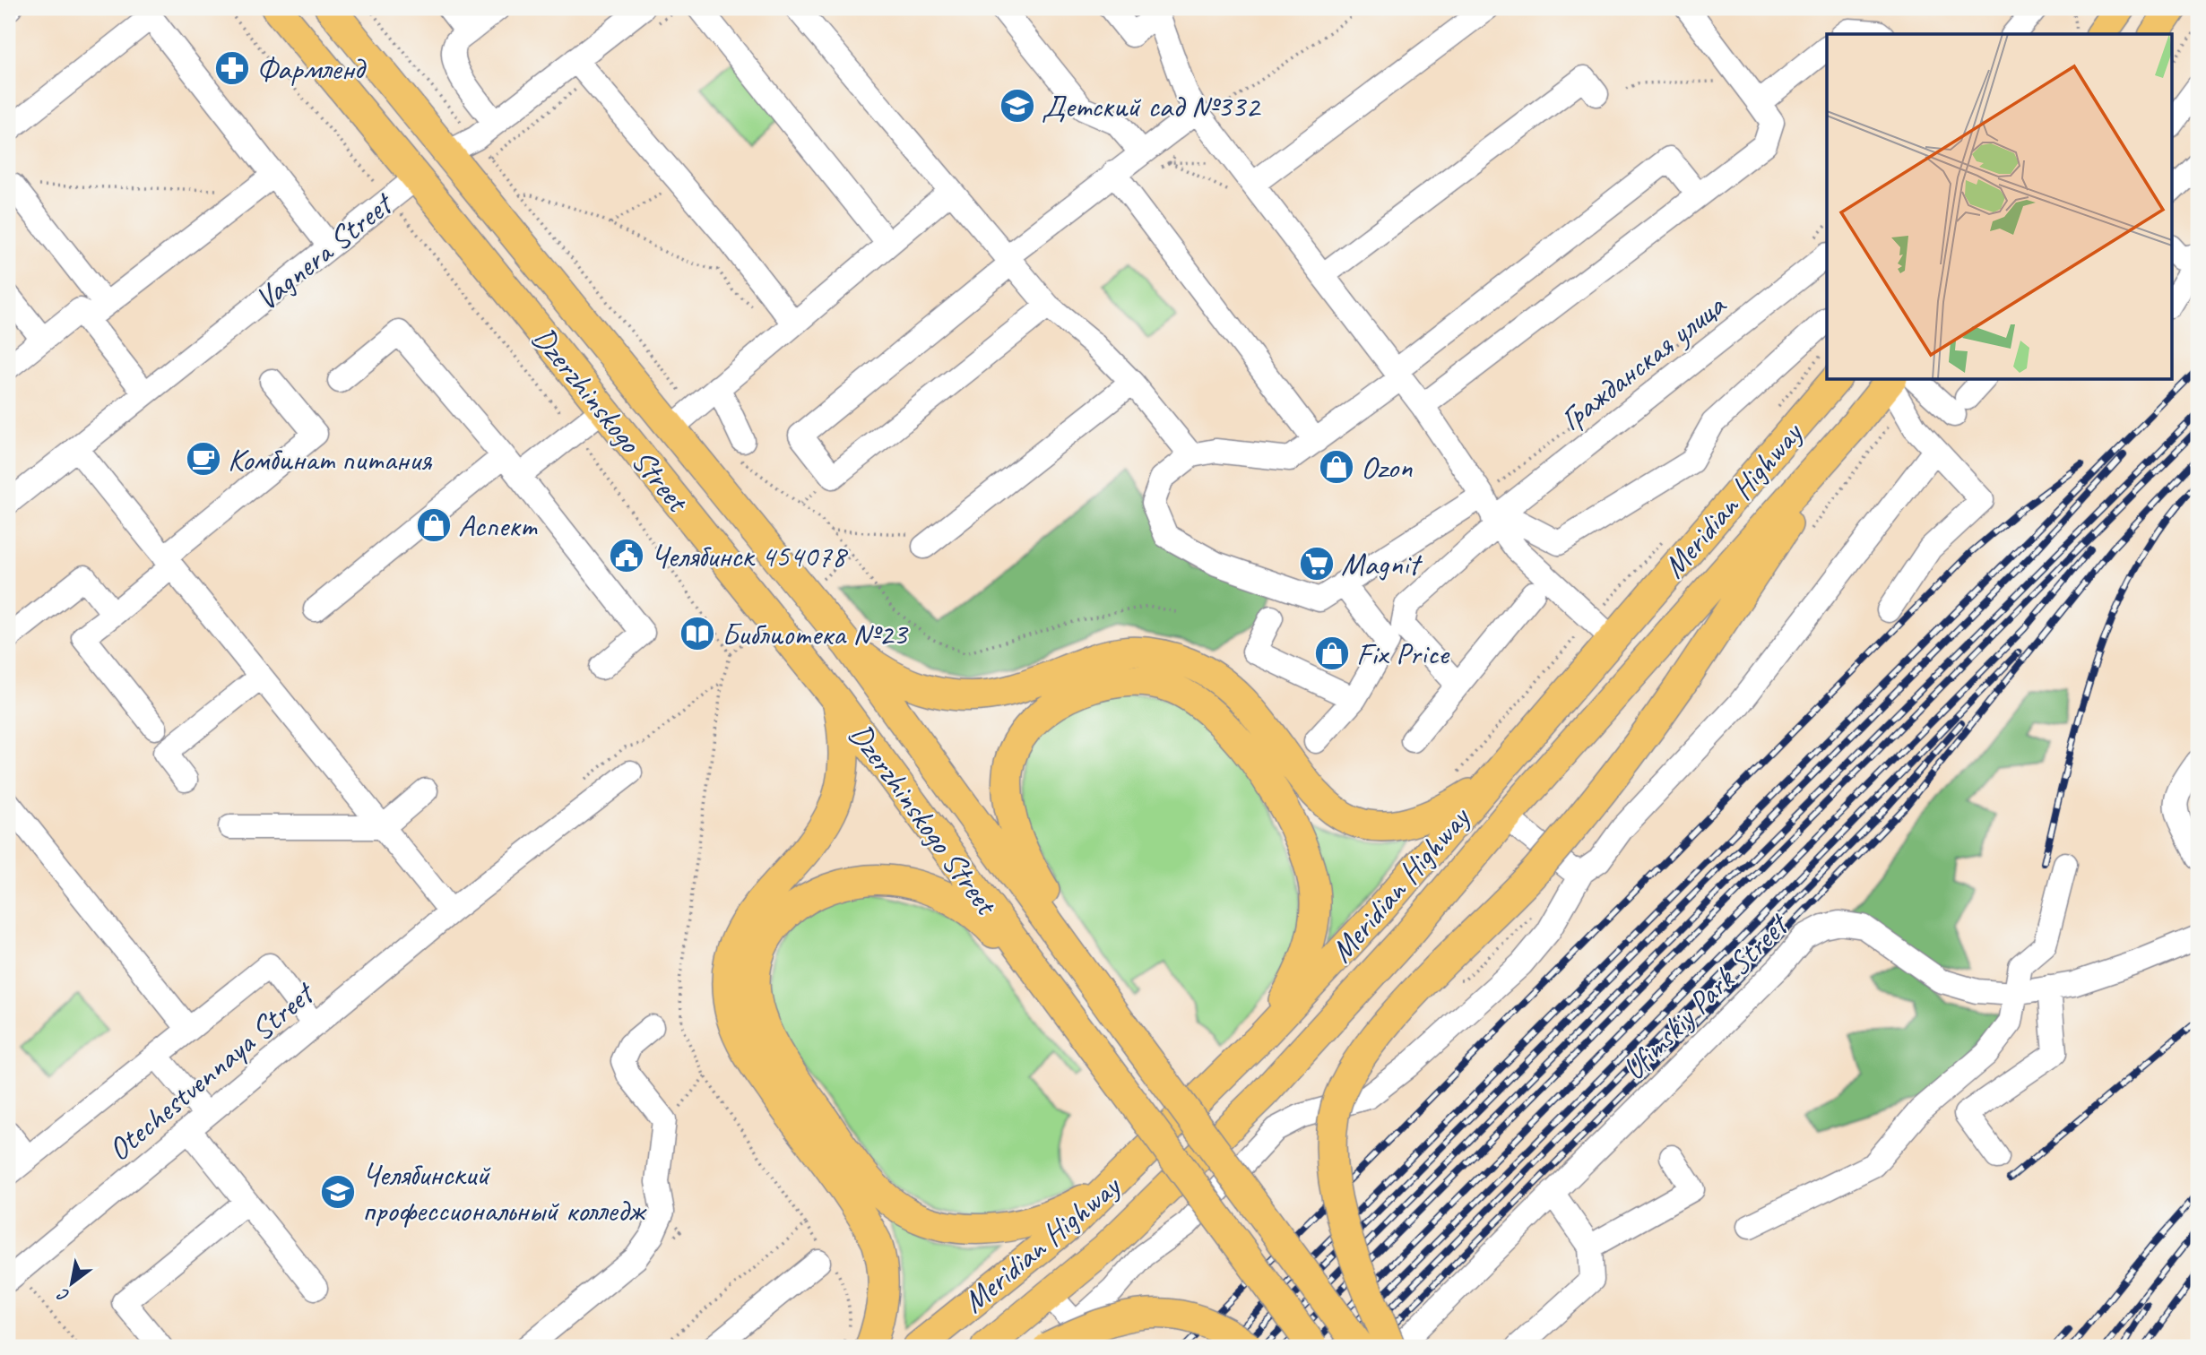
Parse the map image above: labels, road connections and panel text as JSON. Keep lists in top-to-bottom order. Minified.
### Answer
{"streets":{"main road":["Vagnera Street","Dzerzhinskogo Street","Meridian Highway"],"street":["Гражданская улица","Ufimskiy Park Street","Otechestvennaya Street"]},"crossings":[["Vagnera Street","Dzerzhinskogo Street"]],"places":{"pharmacy":["Фармленд"],"school or university":["Детский cад №332","Челябинский профессиональный колледж"],"cafe":["Комбинат питания"],"shop":["Ozon","Аспект","Fix Price"],"public building":["Челябинск 454078"],"supermarket":["Magnit"],"library":["Библиотека №23"]},"north":"bottom left"}
